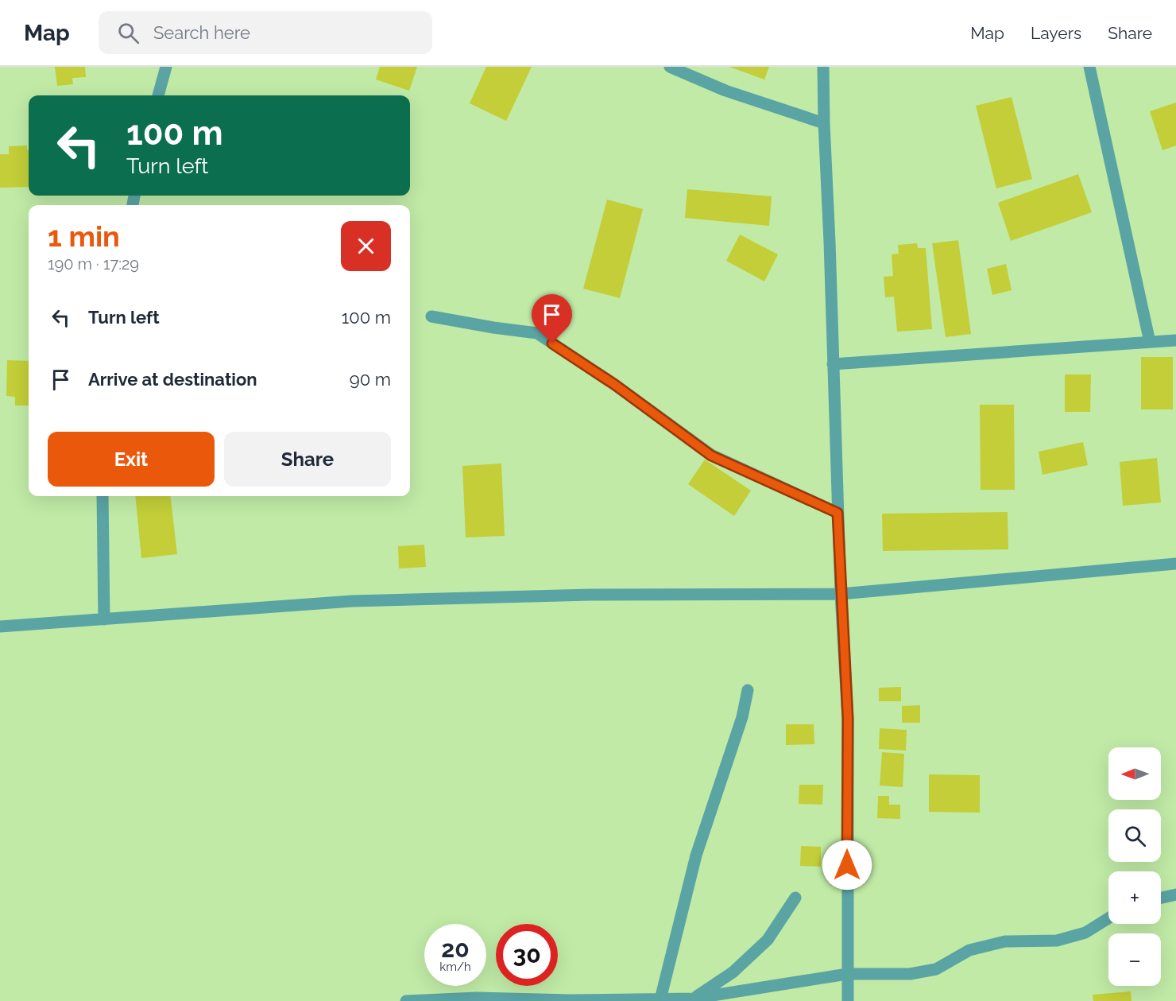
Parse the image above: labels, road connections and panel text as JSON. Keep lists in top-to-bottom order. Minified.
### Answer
{"north":"left","page":{"header":"Map","search":"Search here","nav":["Map","Layers","Share"],"turn":["100 m","Turn left"],"heading":["1 min","190 m · 17:29"],"list":[{"name":"Turn left","value":"100 m"},{"name":"Arrive at destination","value":"90 m"}],"buttons":["Exit","Share"],"map_buttons":["+","−"],"speed":"20 km/h","limit":"30"}}
